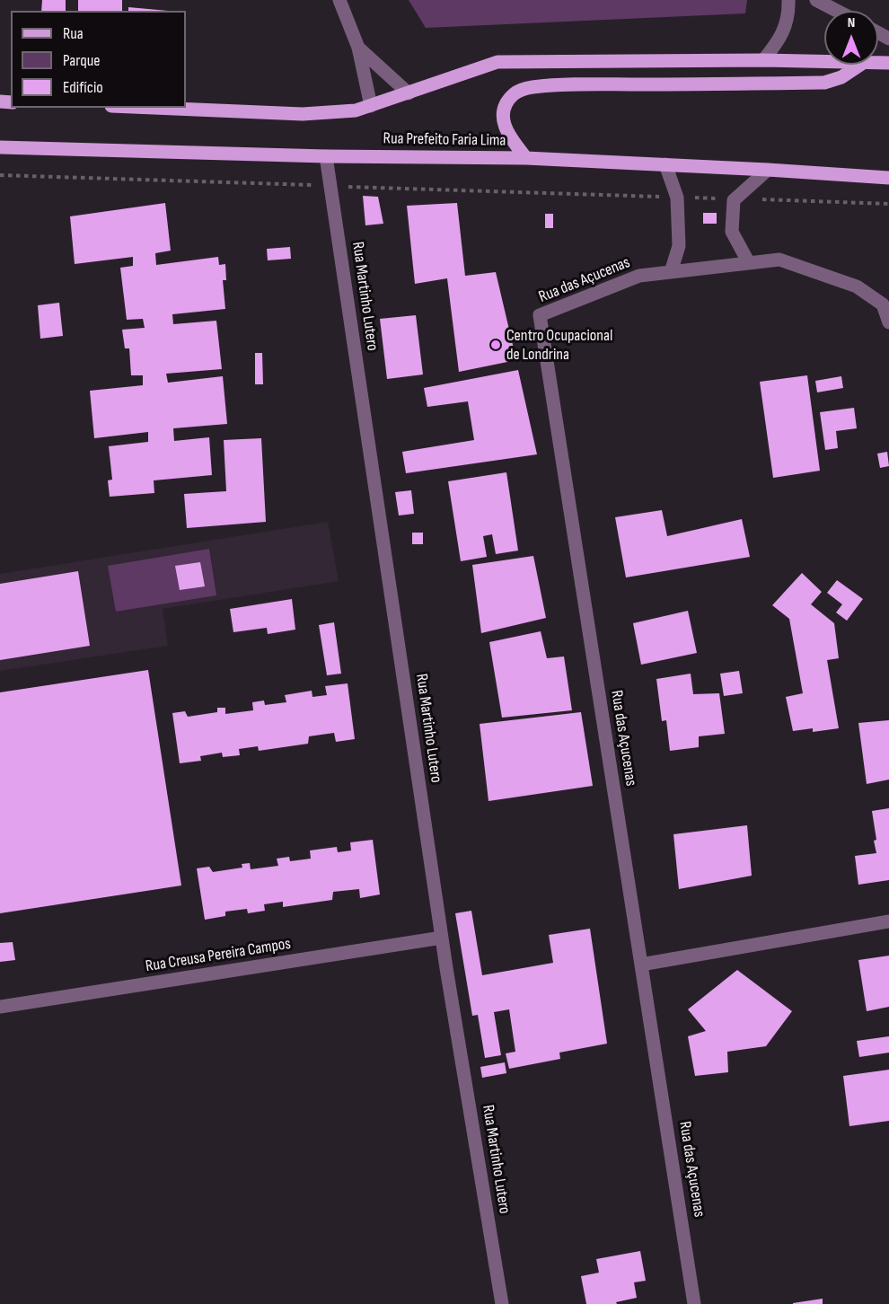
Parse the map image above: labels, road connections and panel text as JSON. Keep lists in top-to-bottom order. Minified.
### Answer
{"streets":{"main road":["Rua Prefeito Faria Lima"],"street":["Rua das Açucenas","Rua Martinho Lutero","Rua Creusa Pereira Campos"]},"crossings":[["Rua Prefeito Faria Lima","Rua Martinho Lutero"],["Rua Martinho Lutero","Rua Creusa Pereira Campos"]],"places":["Centro Ocupacional de Londrina"],"legend":["Rua","Parque","Edifício"],"north":"top"}
